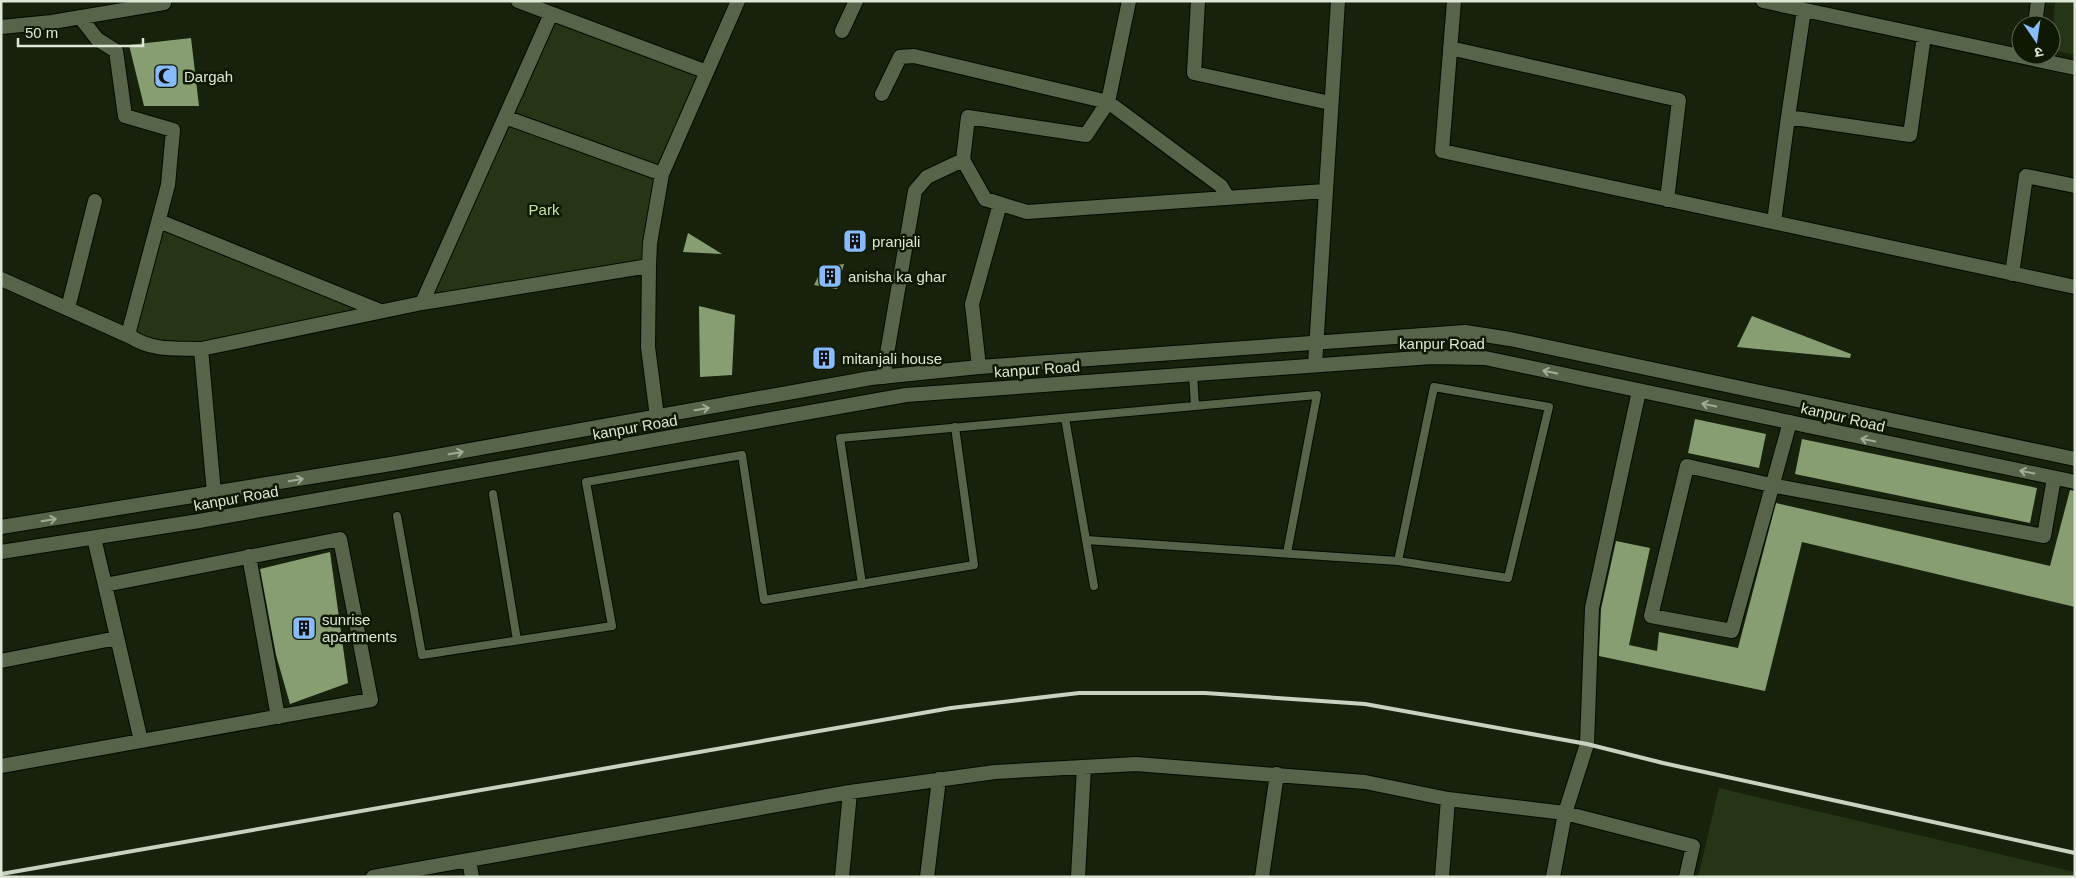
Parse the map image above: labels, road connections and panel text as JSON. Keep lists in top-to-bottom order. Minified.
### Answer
{"streets":{"street":["kanpur Road"]},"parks":["Park"],"places":{"mosque":["Dargah"],"building":["pranjali","anisha ka ghar","mitanjali house","sunrise apartments"]},"scale_bar":"50 m","north":"bottom"}
